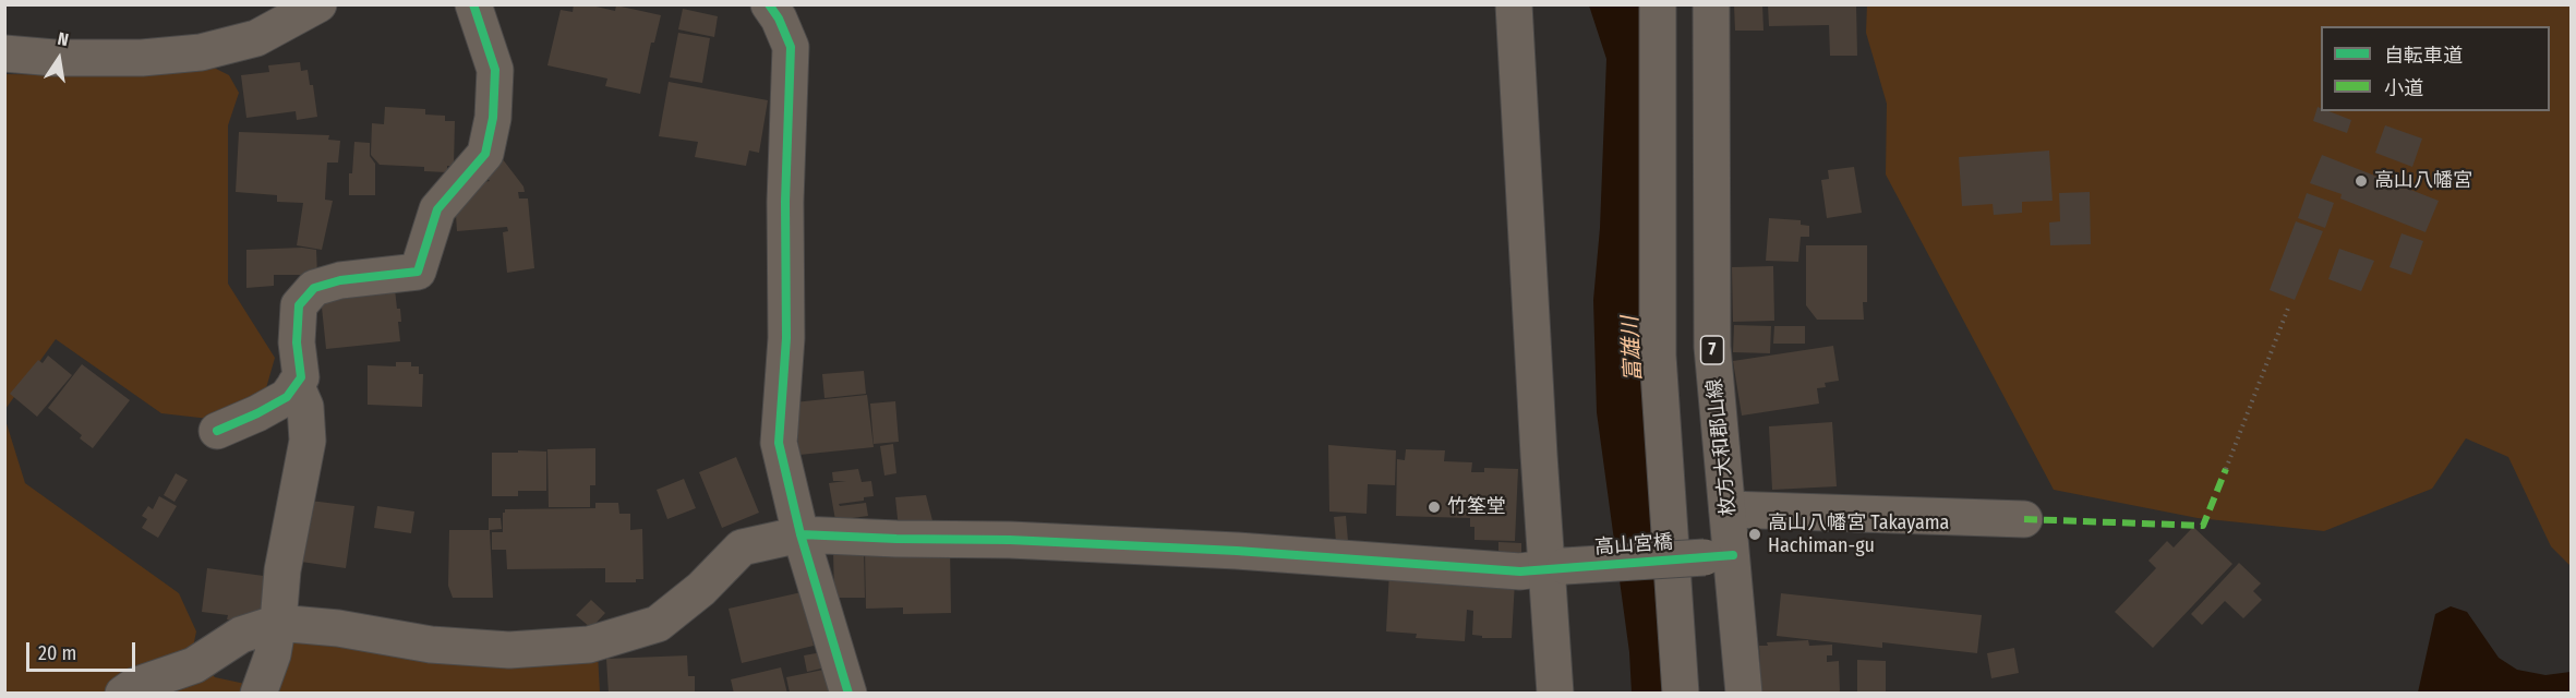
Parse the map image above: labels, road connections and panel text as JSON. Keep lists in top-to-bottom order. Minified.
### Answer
{"streets":{"street":["7","枚方大和郡山線","高山宮橋"]},"crossings":[["枚方大和郡山線","高山宮橋"]],"water":["富雄川"],"places":["高山八幡宮","竹筌堂","高山八幡宮 Takayama Hachiman-gu"],"legend":["自転車道","小道"],"scale_bar":"20 m","north":"top"}
